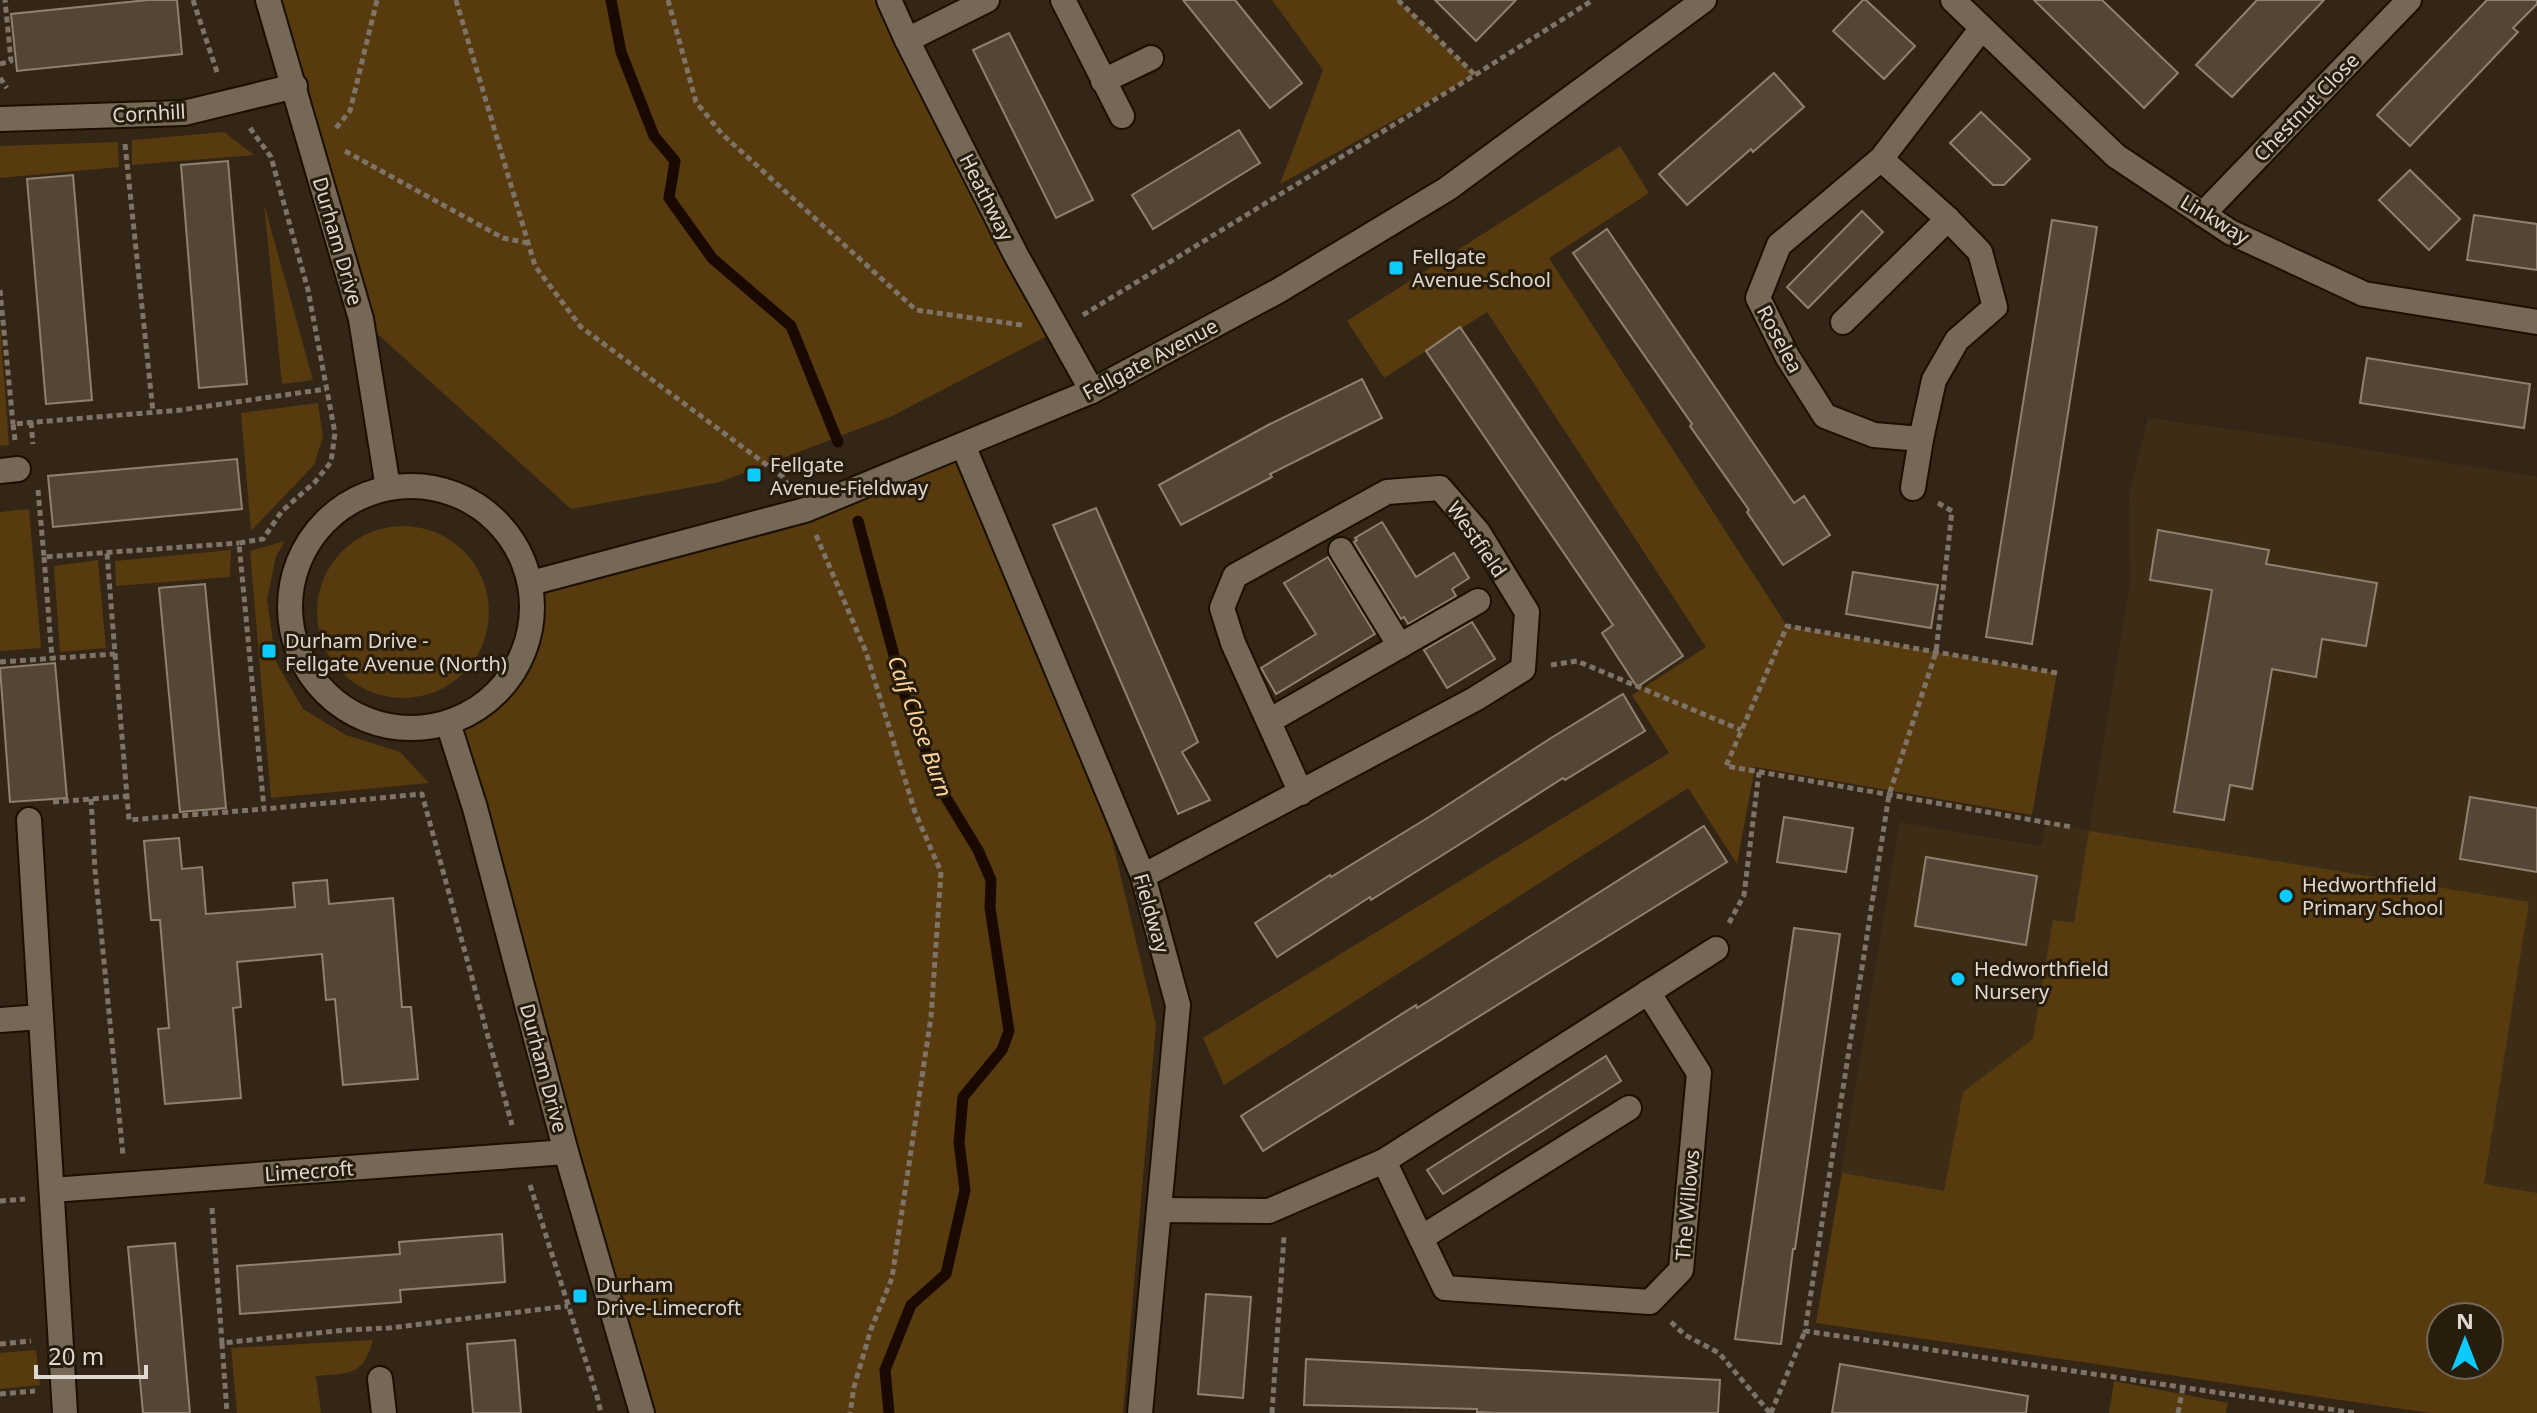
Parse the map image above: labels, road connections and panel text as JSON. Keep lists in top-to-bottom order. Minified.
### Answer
{"streets":{"street":["Chestnut Close","Cornhill","Heathway","Linkway","Durham Drive","Roselea","Fellgate Avenue","Westfield","Fieldway","Limecroft","The Willows"]},"crossings":[["Chestnut Close","Linkway"],["Cornhill","Durham Drive"],["Heathway","Fellgate Avenue"],["Linkway","Roselea"],["Durham Drive","Fellgate Avenue"],["Durham Drive","Limecroft"],["Fellgate Avenue","Fieldway"]],"water":["Calf Close Burn"],"places":{"transit":["Fellgate Avenue-School","Fellgate Avenue-Fieldway","Durham Drive - Fellgate Avenue (North)","Durham Drive-Limecroft"],"other":["Hedworthfield Primary School","Hedworthfield Nursery"]},"scale_bar":"20 m","north":"top"}
